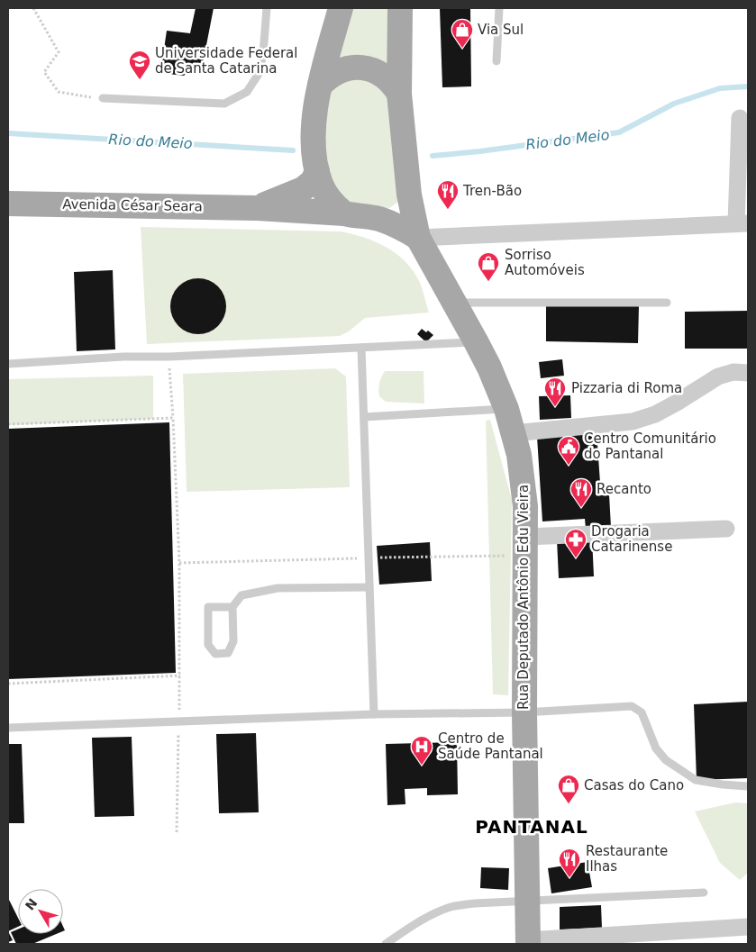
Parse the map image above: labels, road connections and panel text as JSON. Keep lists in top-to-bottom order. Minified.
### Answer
{"streets":{"main road":["Avenida César Seara","Rua Deputado Antônio Edu Vieira"]},"crossings":[["Avenida César Seara","Rua Deputado Antônio Edu Vieira"]],"districts":["PANTANAL"],"water":["Rio do Meio"],"places":{"shop":["Via Sul","Sorriso Automóveis","Casas do Cano"],"school or university":["Universidade Federal de Santa Catarina"],"restaurant":["Tren-Bão","Pizzaria di Roma","Recanto","Restaurante Ilhas"],"public building":["Centro Comunitário do Pantanal"],"pharmacy":["Drogaria Catarinense"],"hospital":["Centro de Saúde Pantanal"]},"north":"top left"}
